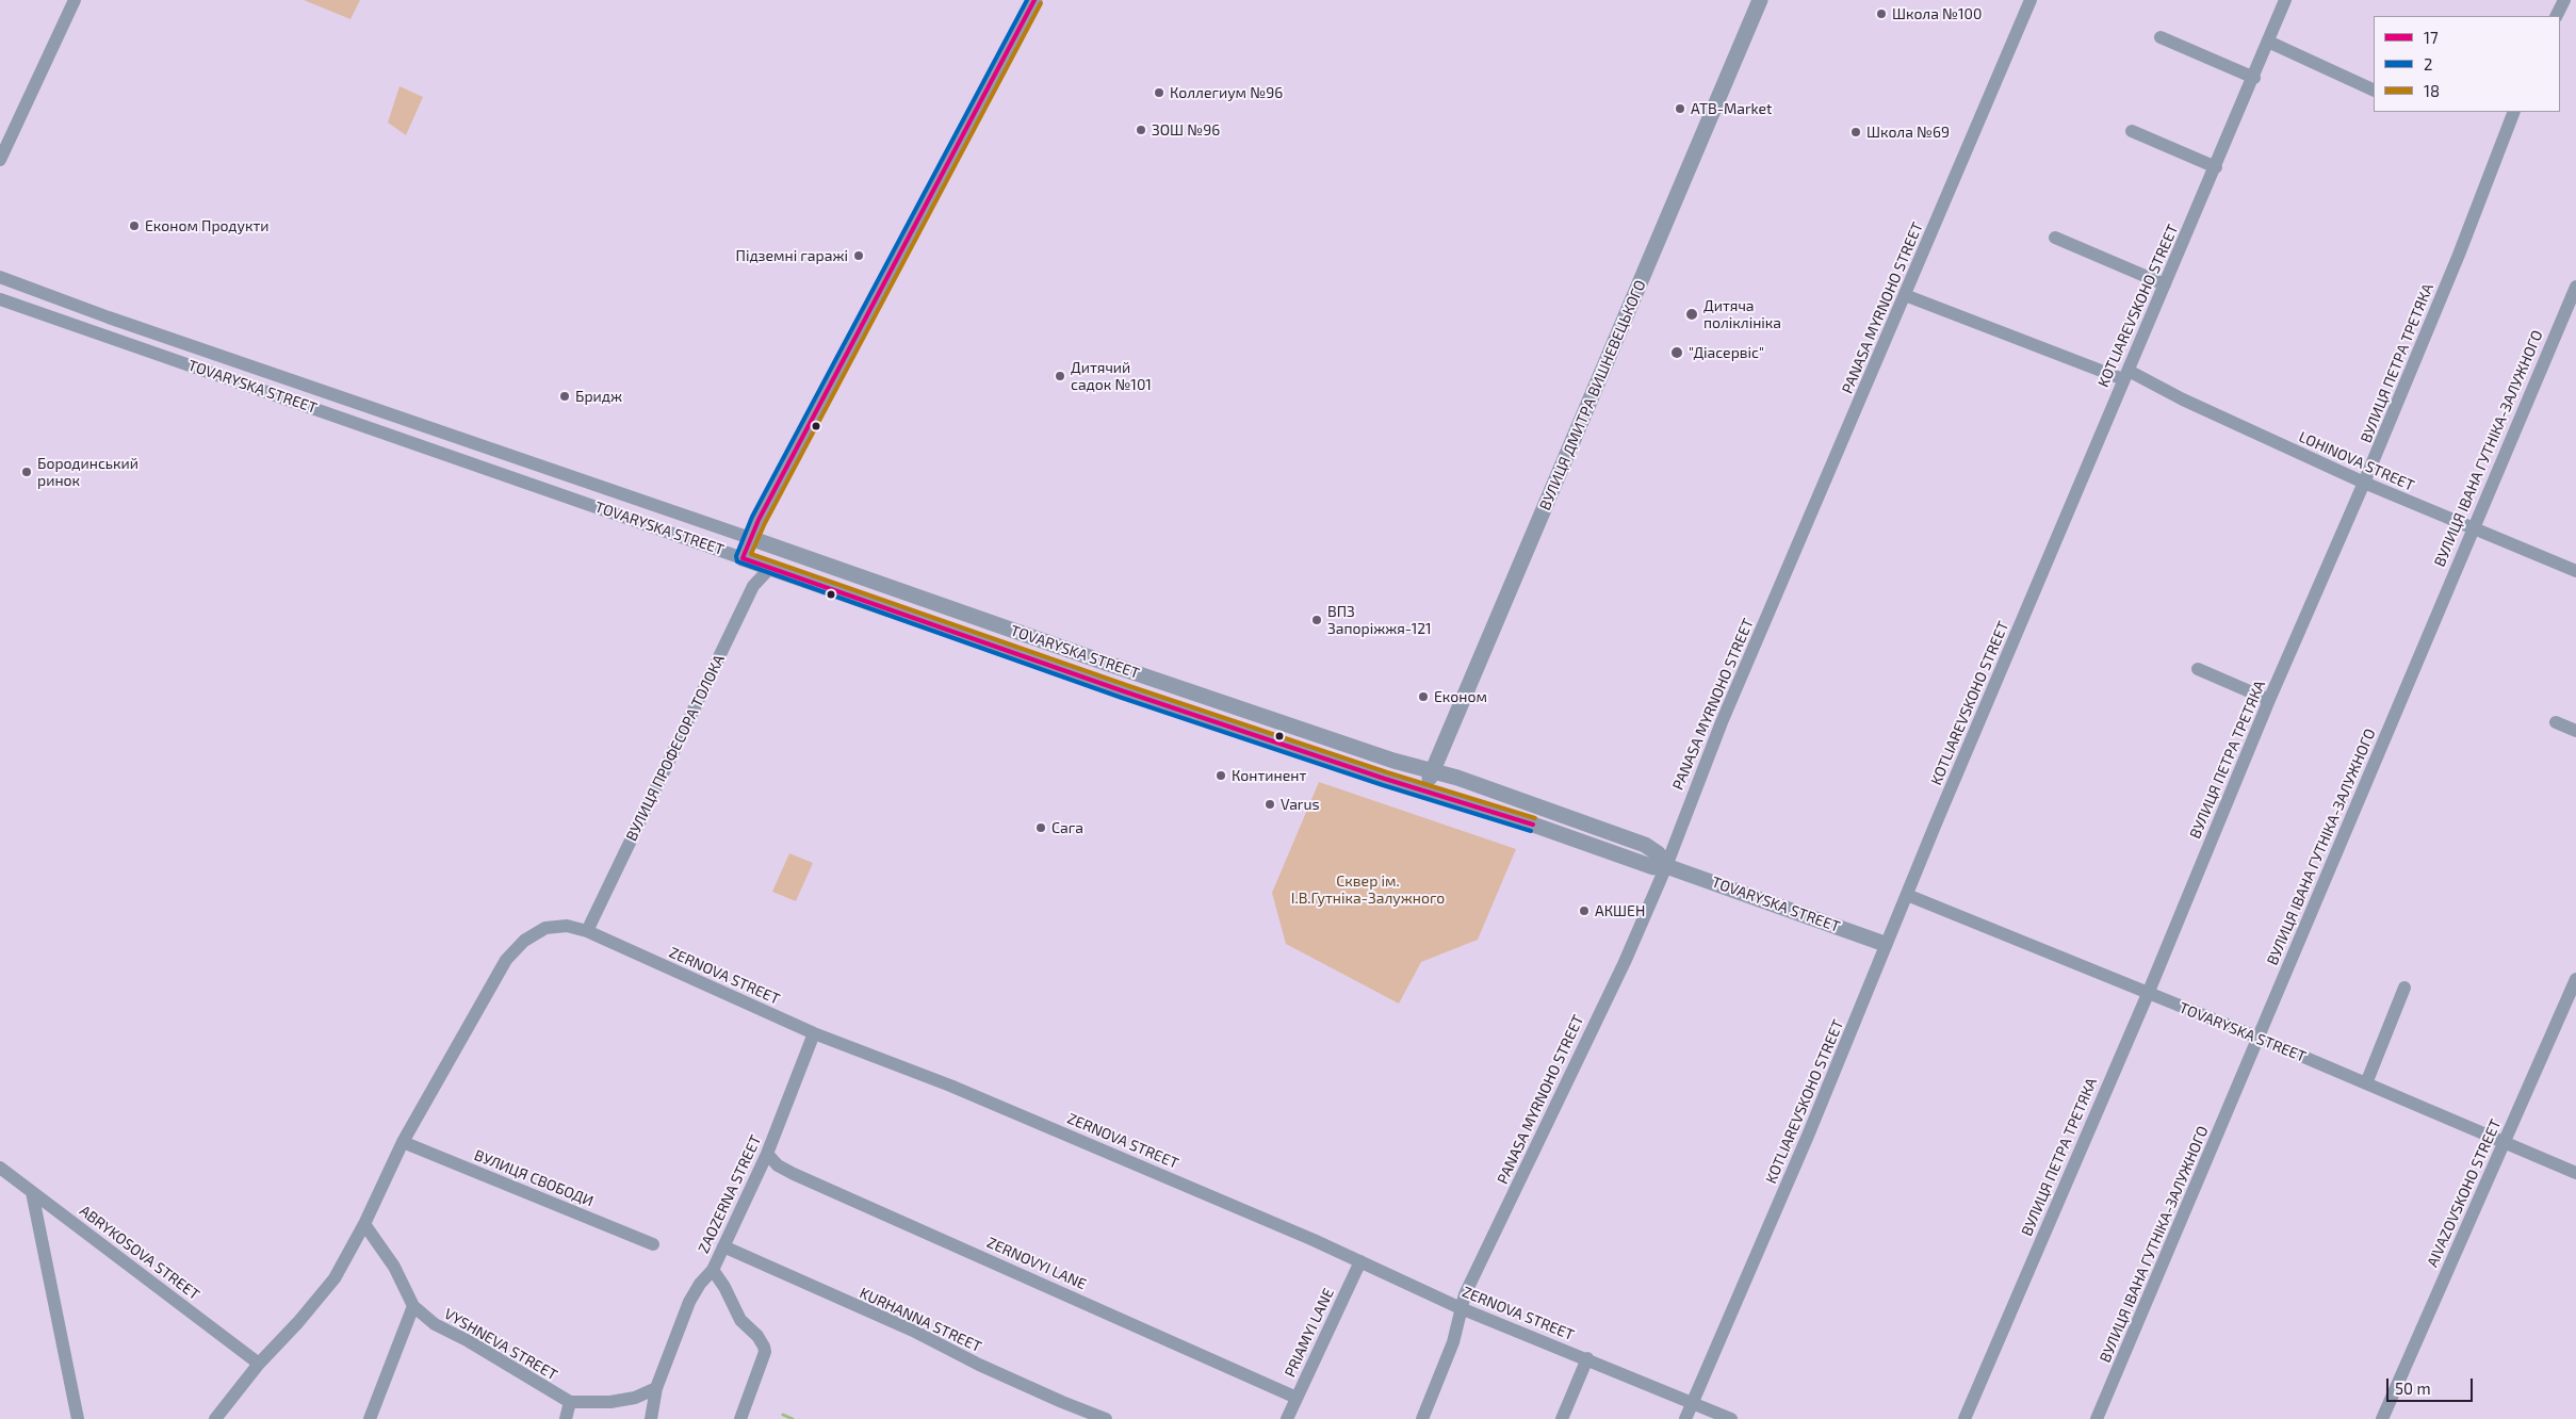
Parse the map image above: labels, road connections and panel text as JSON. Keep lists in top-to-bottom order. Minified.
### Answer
{"streets":{"street":["KOTLIAREVSKOHO STREET","PANASA MYRNOHO STREET","ВУЛИЦЯ ПЕТРА ТРЕТЯКА","TOVARYSKA STREET","ВУЛИЦЯ ДМИТРА ВИШНЕВЕЦЬКОГО","ВУЛИЦЯ ІВАНА ГУТНІКА-ЗАЛУЖНОГО","LOHINOVA STREET","ВУЛИЦЯ ПРОФЕСОРА ТОЛОКА","ZERNOVA STREET","ВУЛИЦЯ СВОБОДИ","AIVAZOVSKOHO STREET","ZAOZERNA STREET","ABRYKOSOVA STREET","ZERNOVYI LANE","KURHANNA STREET","PRIAMYI LANE","VYSHNEVA STREET"]},"crossings":[["KOTLIAREVSKOHO STREET","TOVARYSKA STREET"],["KOTLIAREVSKOHO STREET","LOHINOVA STREET"],["KOTLIAREVSKOHO STREET","ZERNOVA STREET"],["PANASA MYRNOHO STREET","TOVARYSKA STREET"],["PANASA MYRNOHO STREET","LOHINOVA STREET"],["PANASA MYRNOHO STREET","ZERNOVA STREET"],["ВУЛИЦЯ ПЕТРА ТРЕТЯКА","TOVARYSKA STREET"],["ВУЛИЦЯ ПЕТРА ТРЕТЯКА","LOHINOVA STREET"],["TOVARYSKA STREET","ВУЛИЦЯ ДМИТРА ВИШНЕВЕЦЬКОГО"],["TOVARYSKA STREET","ВУЛИЦЯ ІВАНА ГУТНІКА-ЗАЛУЖНОГО"],["TOVARYSKA STREET","ВУЛИЦЯ ПРОФЕСОРА ТОЛОКА"],["TOVARYSKA STREET","AIVAZOVSKOHO STREET"],["ВУЛИЦЯ ІВАНА ГУТНІКА-ЗАЛУЖНОГО","LOHINOVA STREET"],["ВУЛИЦЯ ПРОФЕСОРА ТОЛОКА","ZERNOVA STREET"],["ZERNOVA STREET","ВУЛИЦЯ СВОБОДИ"],["ZERNOVA STREET","ZAOZERNA STREET"],["ZERNOVA STREET","ABRYKOSOVA STREET"],["ZERNOVA STREET","PRIAMYI LANE"],["ZAOZERNA STREET","ZERNOVYI LANE"],["ZAOZERNA STREET","KURHANNA STREET"],["ZERNOVYI LANE","PRIAMYI LANE"]],"parks":["Сквер ім. І.В.Гутніка-Залужного"],"places":["Школа №100","Коллегиум №96","ATB-Market","ЗОШ №96","Школа №69","Економ Продукти","Підземні гаражі","Дитяча поліклініка","\"Діасервіс\"","Дитячий садок №101","Бридж","Бородинський ринок","ВПЗ Запоріжжя-121","Економ","Континент","Varus","Сага","АКШЕН"],"lines":["transit line 17","transit line 2","transit line 18"],"legend":["17","2","18"],"scale_bar":"50 m"}
